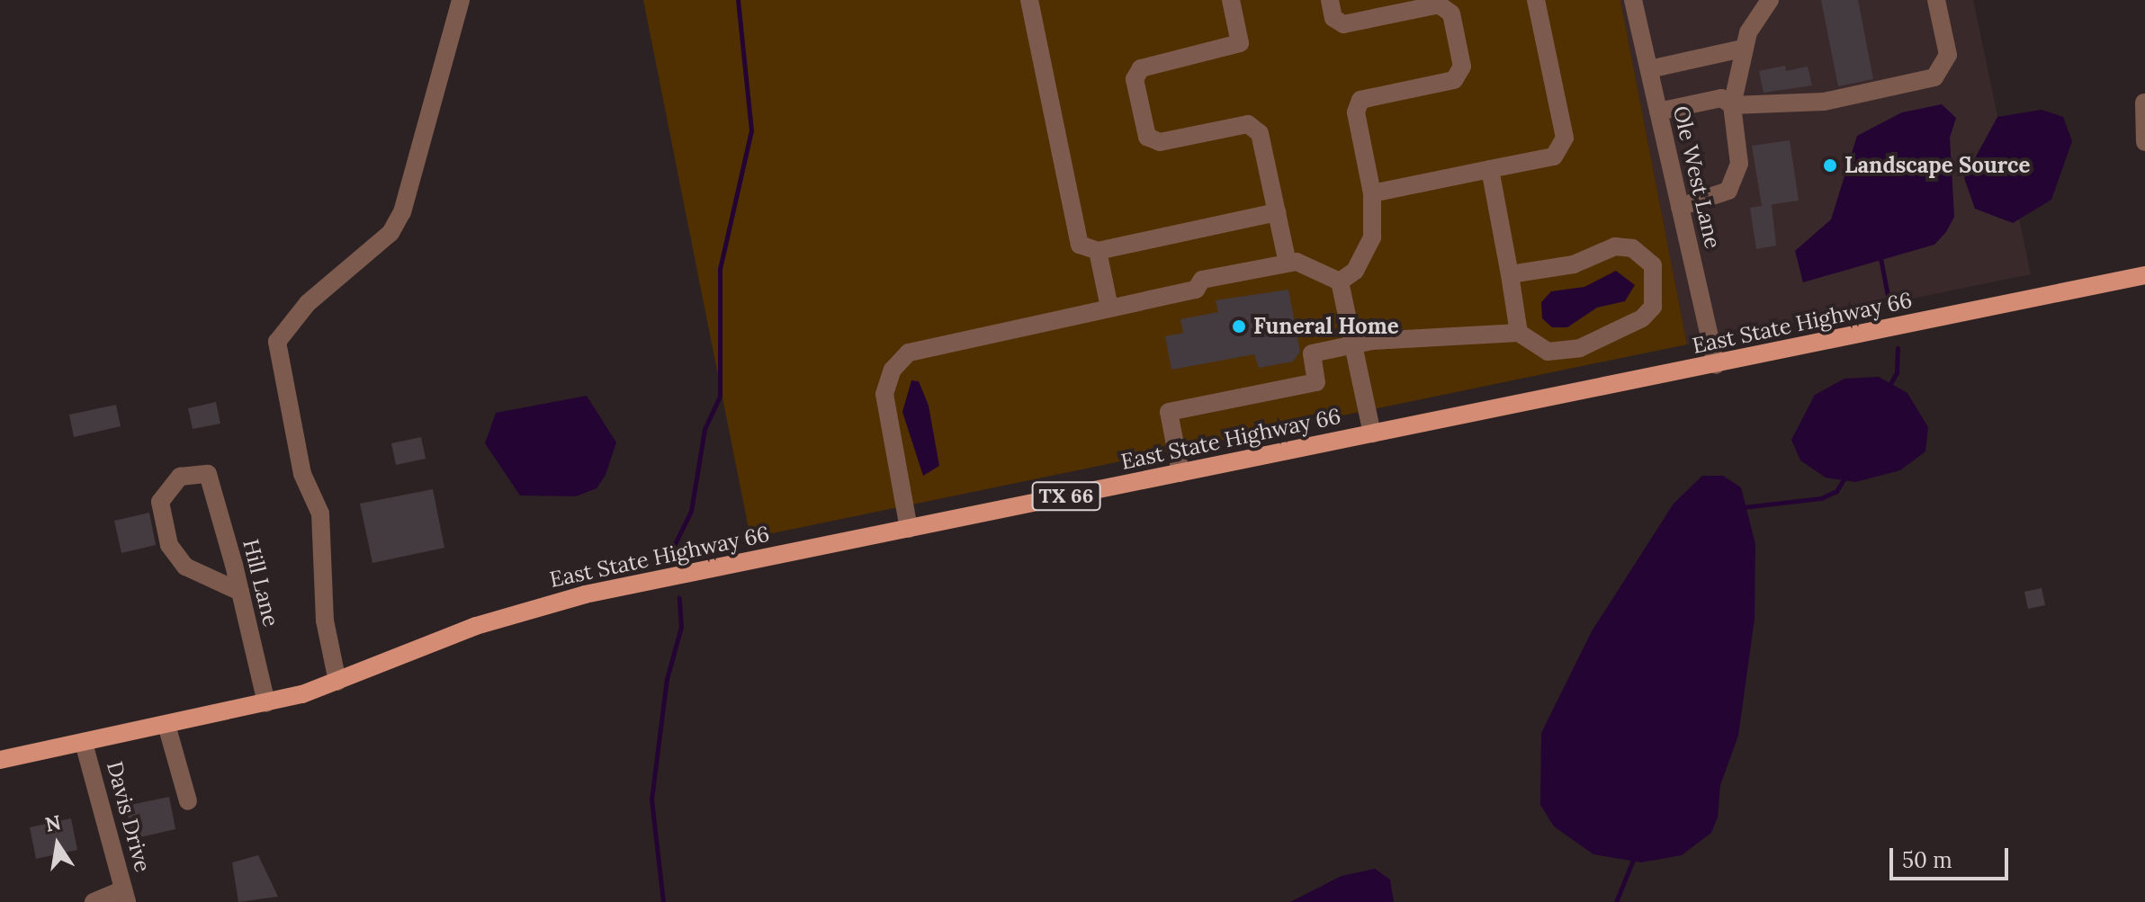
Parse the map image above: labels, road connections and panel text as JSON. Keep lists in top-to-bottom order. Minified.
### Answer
{"streets":{"main road":["East State Highway 66","TX 66"],"street":["Ole West Lane","Hill Lane","Davis Drive"]},"crossings":[["Ole West Lane","East State Highway 66"],["East State Highway 66","Hill Lane"],["East State Highway 66","Davis Drive"]],"places":["Landscape Source","Funeral Home"],"scale_bar":"50 m","north":"top"}
